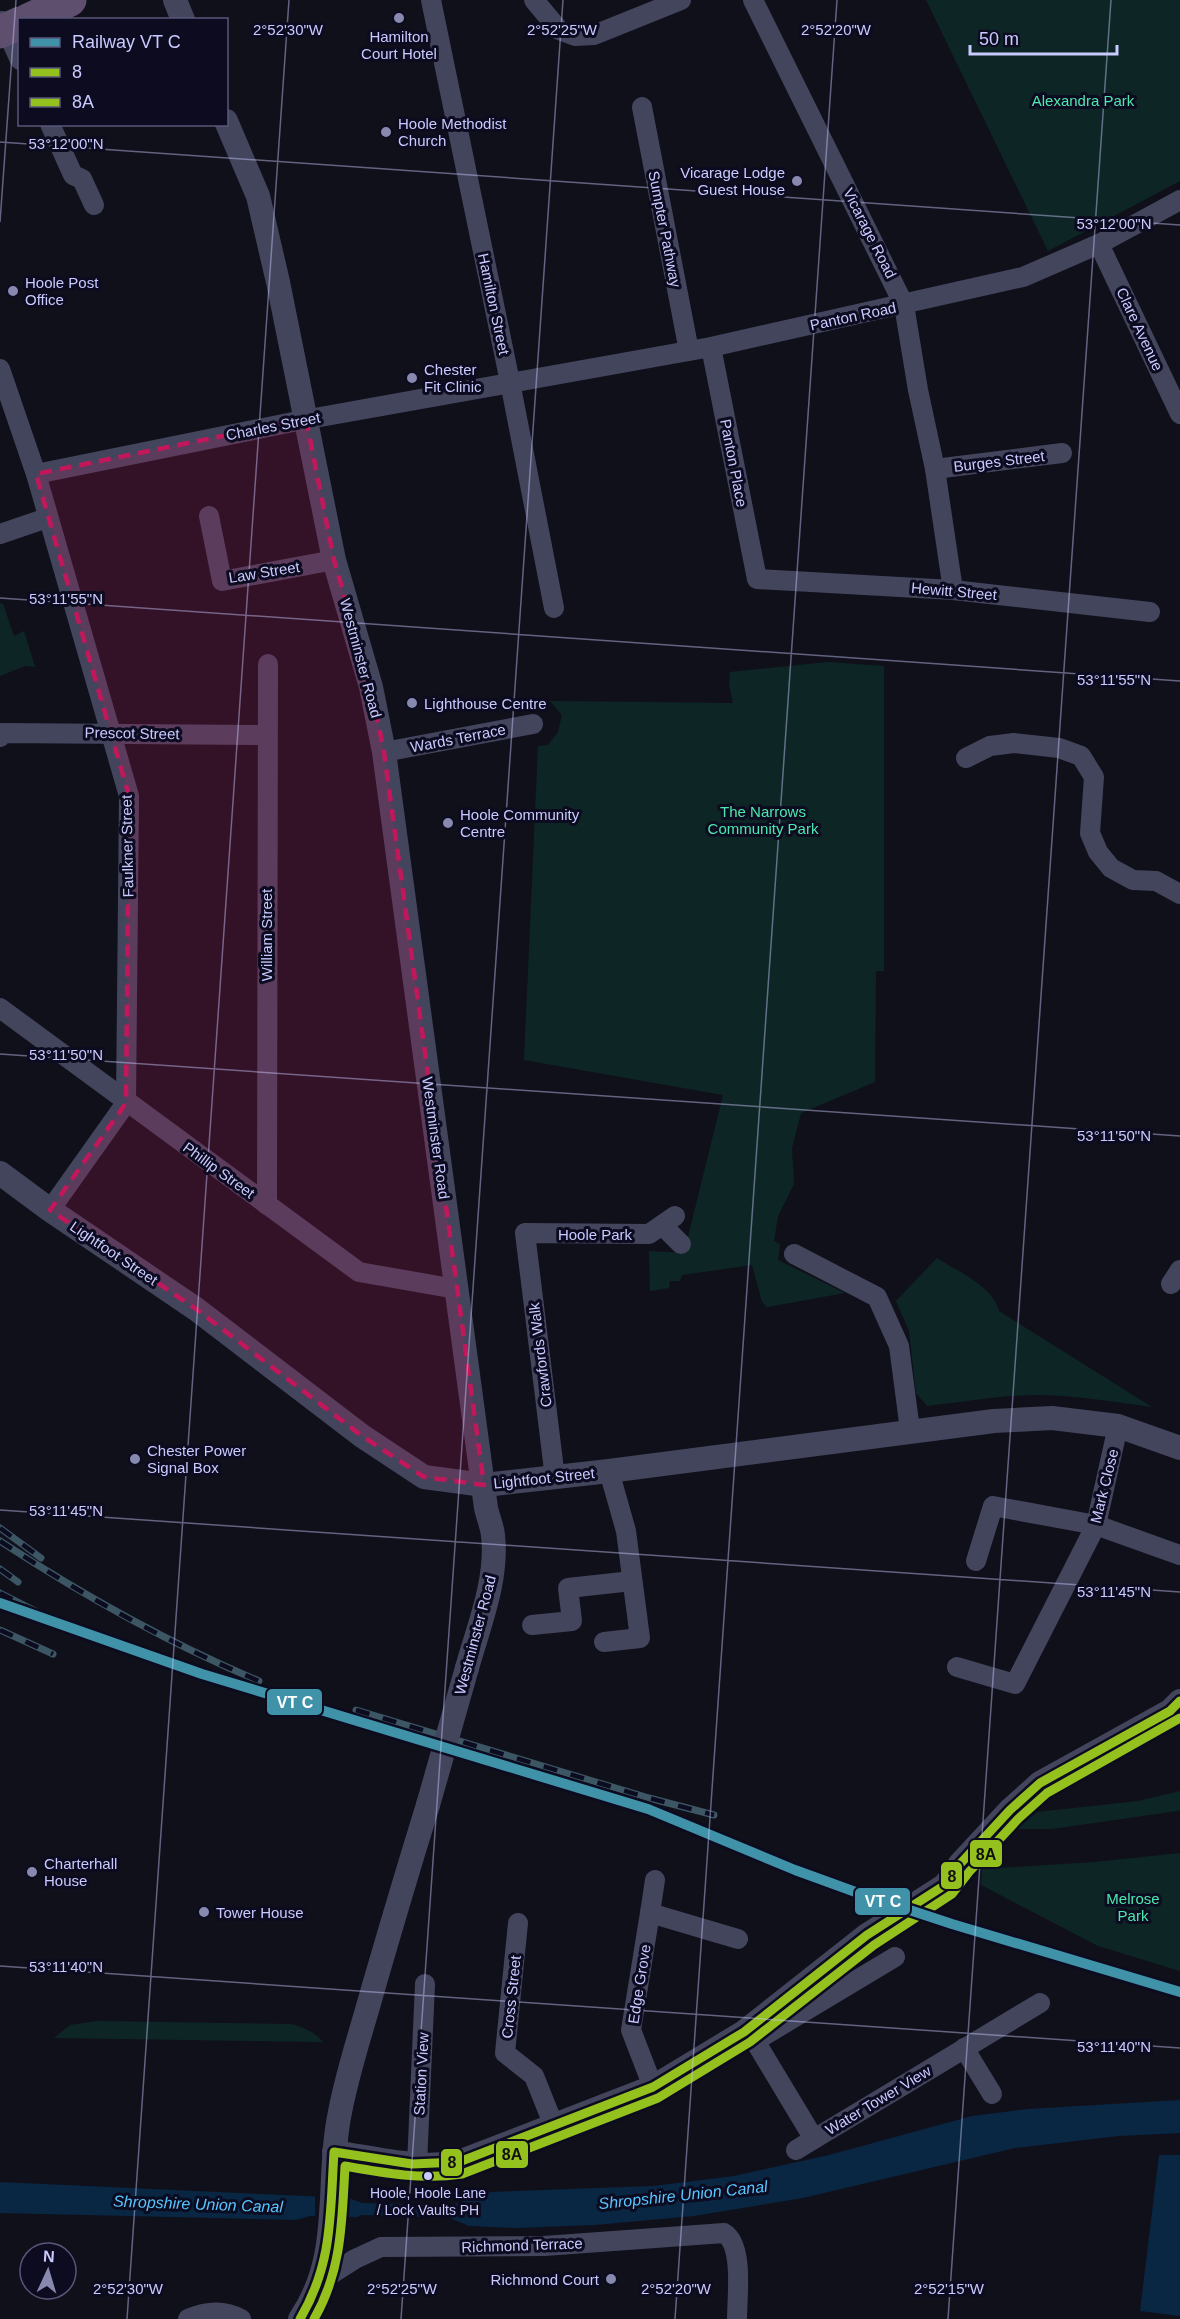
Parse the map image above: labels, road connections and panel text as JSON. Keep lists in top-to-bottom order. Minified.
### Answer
{"streets":{"street":["Sumpter Pathway","Vicarage Road","Hamilton Street","Panton Road","Clare Avenue","Charles Street","Burges Street","Panton Place","Law Street","Hewitt Street","Westminster Road","Prescot Street","Wards Terrace","Faulkner Street","William Street","Phillip Street","Hoole Park","Lightfoot Street","Crawfords Walk","Mark Close","Edge Grove","Cross Street","Station View","Water Tower View","Richmond Terrace"]},"crossings":[["Sumpter Pathway","Panton Road"],["Vicarage Road","Panton Road"],["Vicarage Road","Burges Street"],["Vicarage Road","Hewitt Street"],["Hamilton Street","Panton Road"],["Hamilton Street","Charles Street"],["Panton Road","Clare Avenue"],["Panton Road","Charles Street"],["Panton Road","Panton Place"],["Charles Street","Westminster Road"],["Charles Street","Faulkner Street"],["Panton Place","Hewitt Street"],["Law Street","Westminster Road"],["Westminster Road","Wards Terrace"],["Westminster Road","Phillip Street"],["Westminster Road","Lightfoot Street"],["Westminster Road","Richmond Terrace"],["Prescot Street","Faulkner Street"],["Prescot Street","William Street"],["Faulkner Street","Phillip Street"],["William Street","Phillip Street"],["Hoole Park","Crawfords Walk"],["Lightfoot Street","Crawfords Walk"],["Lightfoot Street","Mark Close"]],"water":["Shropshire Union Canal"],"parks":["Alexandra Park","The Narrows Community Park","Melrose Park"],"places":["Hamilton Court Hotel","Hoole Methodist Church","Vicarage Lodge Guest House","Hoole Post Office","Chester Fit Clinic","Lighthouse Centre","Hoole Community Centre","Chester Power Signal Box","Charterhall House","Tower House","Hoole, Hoole Lane / Lock Vaults PH","Richmond Court"],"lines":["transit line 8","transit line 8A"],"legend":["Railway VT C","8","8A"],"scale_bar":"50 m","north":"top","coordinates":["2°52'30\"W","2°52'25\"W","2°52'20\"W","53°12'00\"N","53°11'55\"N","53°11'50\"N","53°11'45\"N","53°11'40\"N","2°52'15\"W"]}
